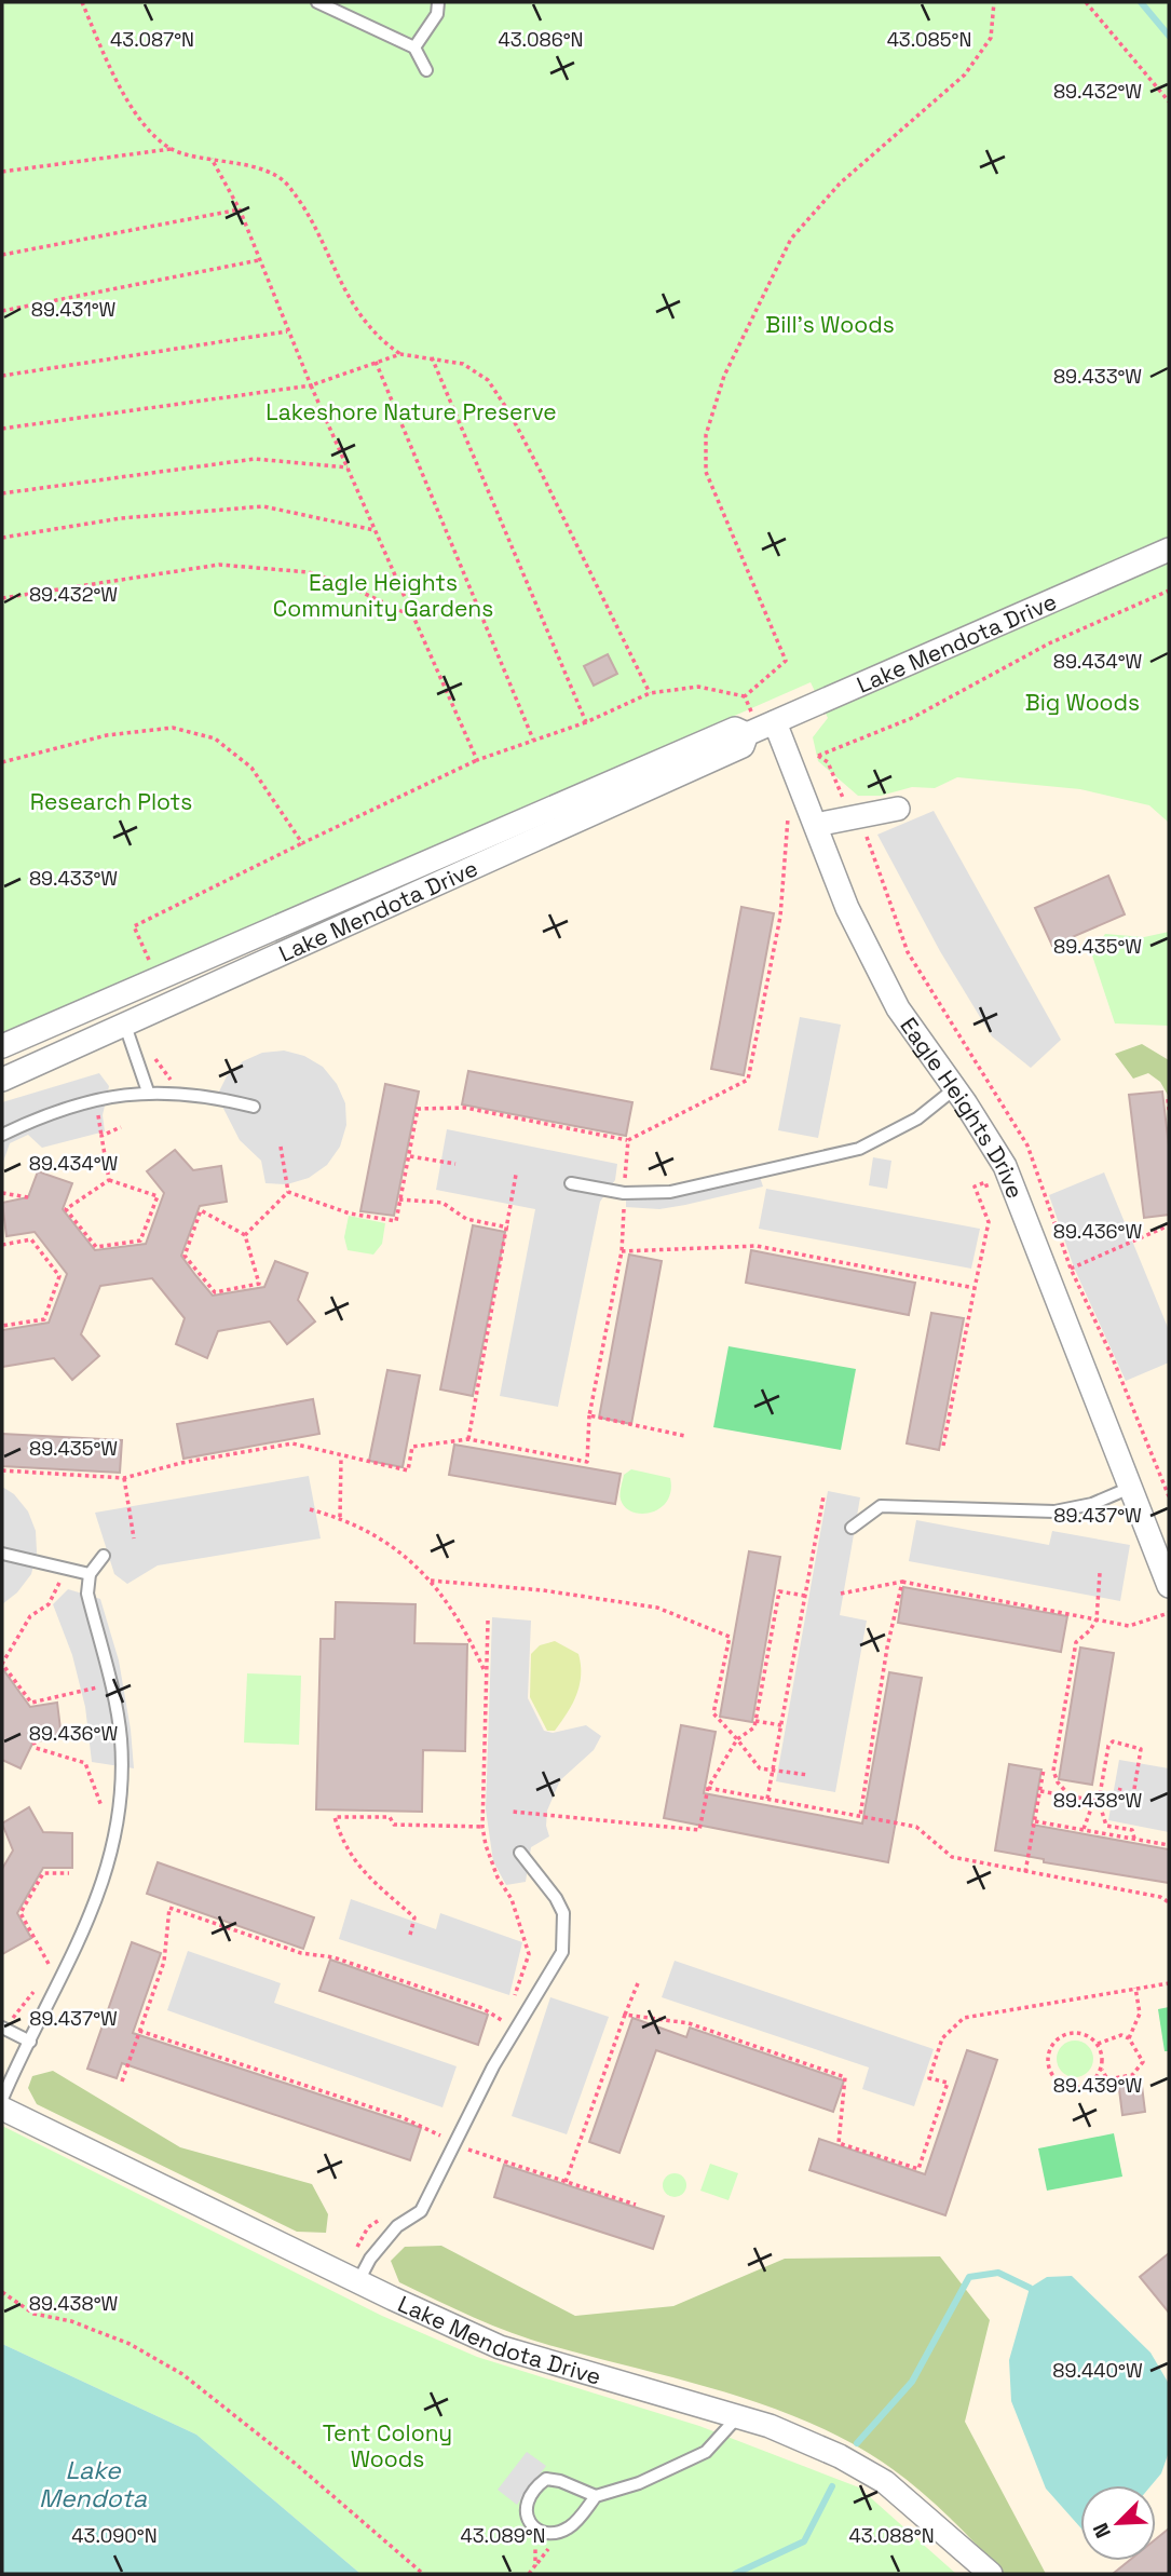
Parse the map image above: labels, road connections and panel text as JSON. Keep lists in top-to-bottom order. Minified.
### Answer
{"streets":{"street":["Lake Mendota Drive","Eagle Heights Drive"]},"crossings":[["Lake Mendota Drive","Eagle Heights Drive"]],"water":["Lake Mendota"],"parks":["Bill's Woods","Lakeshore Nature Preserve","Eagle Heights Community Gardens","Big Woods","Research Plots","Tent Colony Woods"],"north":"bottom left","coordinates":["43.087°N","43.086°N","43.085°N","89.432°W","89.431°W","89.433°W","89.434°W","89.435°W","89.436°W","89.437°W","89.438°W","89.439°W","89.440°W","43.090°N","43.089°N","43.088°N"]}
